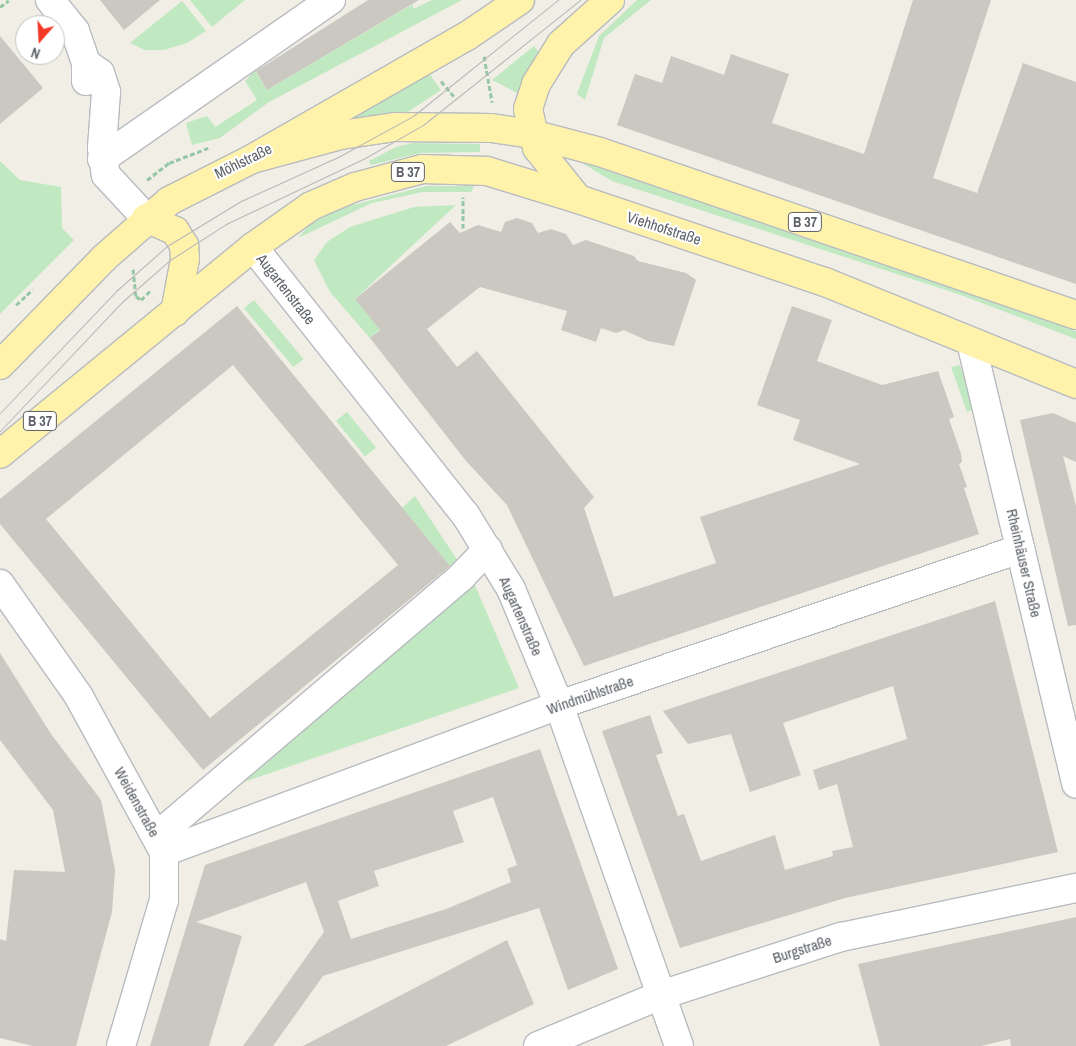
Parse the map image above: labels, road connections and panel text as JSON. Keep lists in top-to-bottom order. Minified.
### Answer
{"streets":{"main road":["Möhlstraße","B 37","Viehhofstraße"],"street":["Augartenstraße","Rheinhäuser Straße","Windmühlstraße","Weidenstraße","Burgstraße"]},"crossings":[["Möhlstraße","B 37"],["B 37","Viehhofstraße"],["B 37","Augartenstraße"],["Viehhofstraße","Augartenstraße"],["Viehhofstraße","Rheinhäuser Straße"],["Augartenstraße","Windmühlstraße"],["Augartenstraße","Burgstraße"],["Rheinhäuser Straße","Windmühlstraße"],["Windmühlstraße","Weidenstraße"]],"north":"bottom"}
